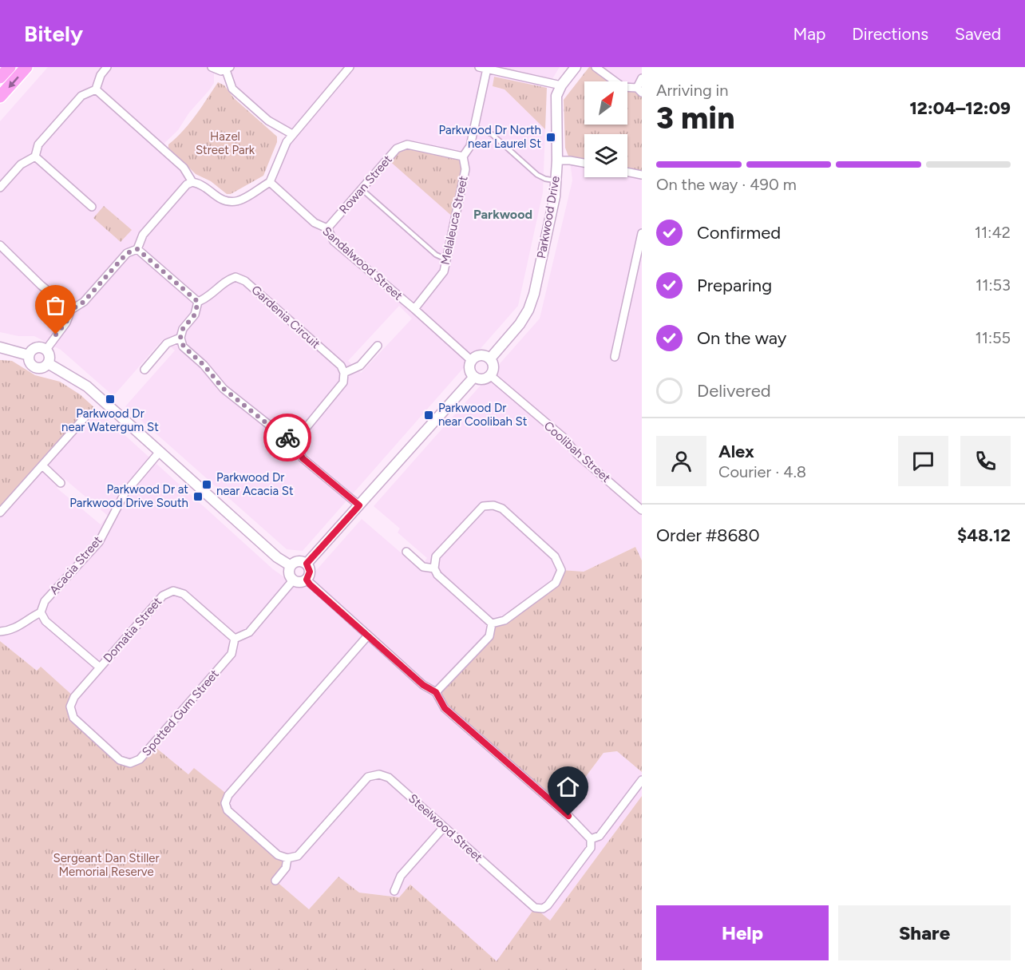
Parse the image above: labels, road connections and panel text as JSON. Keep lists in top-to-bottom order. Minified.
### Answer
{"streets":{"street":["Rowan Street","Parkwood Drive","Melaleuca Street","Sandalwood Street","Gardenia Circuit","Coolibah Street","Acacia Street","Domatia Street","Spotted Gum Street","Steelwood Street"]},"crossings":[["Rowan Street","Melaleuca Street"],["Rowan Street","Sandalwood Street"],["Parkwood Drive","Sandalwood Street"],["Parkwood Drive","Coolibah Street"],["Melaleuca Street","Sandalwood Street"],["Sandalwood Street","Coolibah Street"],["Domatia Street","Spotted Gum Street"]],"districts":["Parkwood"],"parks":["Hazel Street Park","Sergeant Dan Stiller Memorial Reserve"],"places":{"transit":["Parkwood Dr North near Laurel St","Parkwood Dr near Watergum St","Parkwood Dr near Coolibah St","Parkwood Dr near Acacia St","Parkwood Dr at Parkwood Drive South"]},"north":"top right","page":{"header":"Bitely","nav":["Map","Directions","Saved"],"heading":["3 min","Arriving in","12:04–12:09"],"panel":["Alex","Courier · 4.8","Order #8680","$48.12"],"bar":"On the way · 490 m","list":[["Confirmed","11:42"],["Preparing","11:53"],["On the way","11:55"],"Delivered"],"buttons":["Help","Share"]}}
